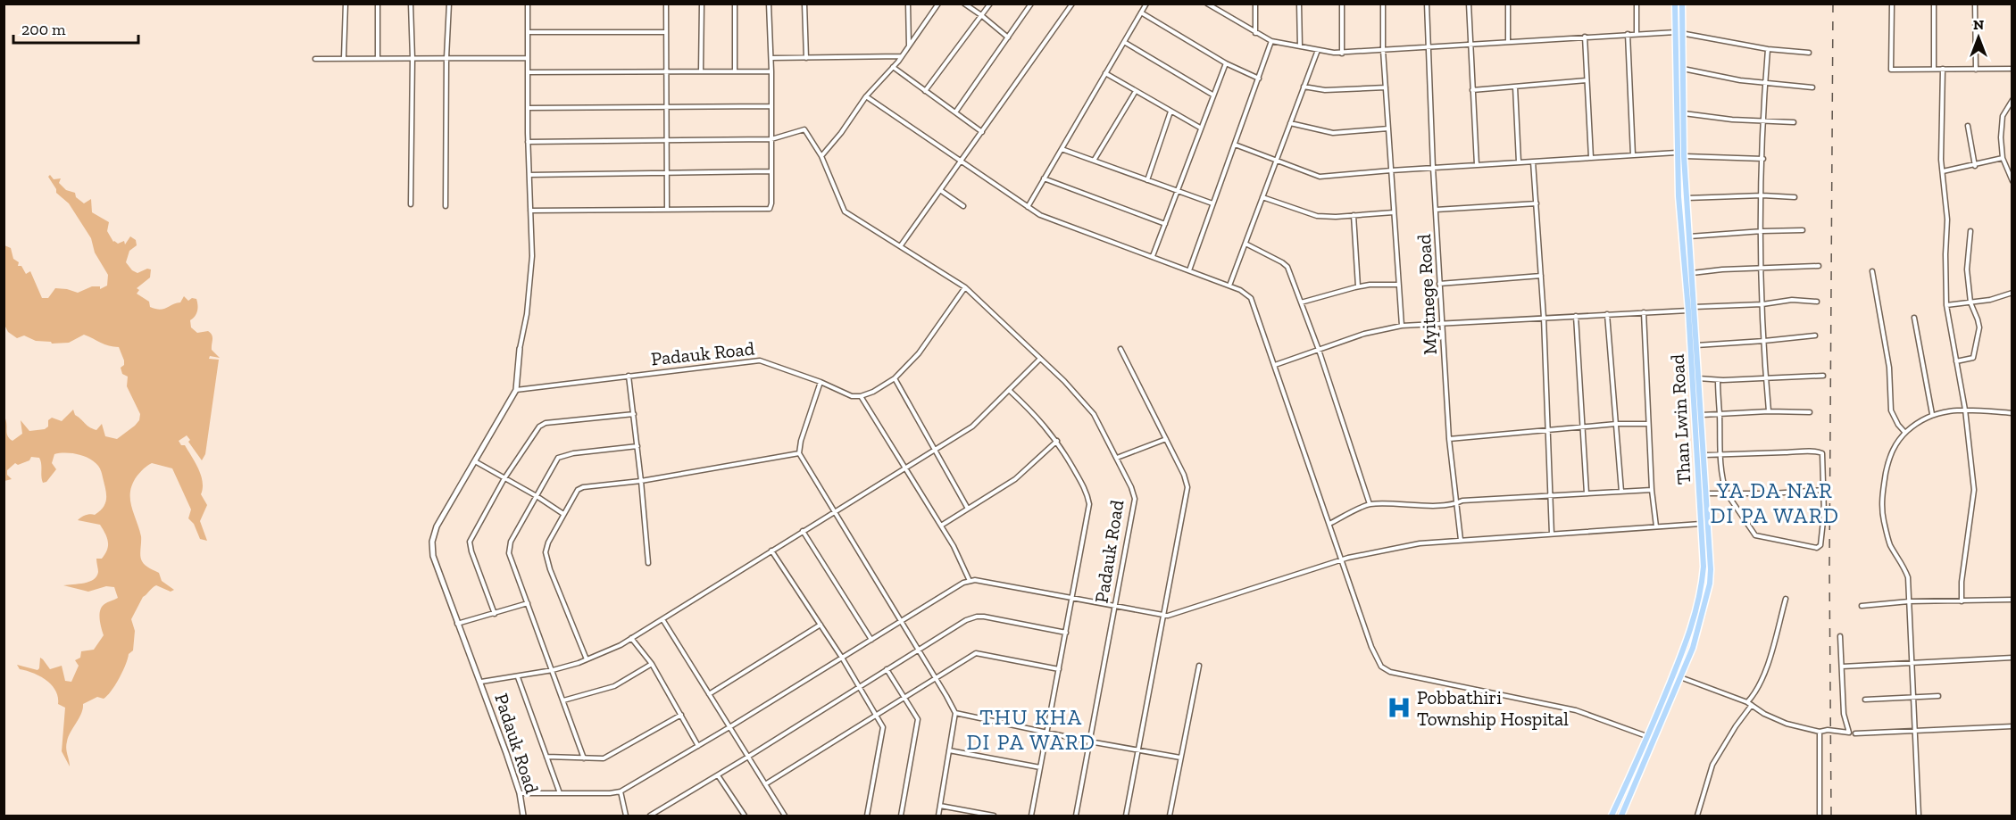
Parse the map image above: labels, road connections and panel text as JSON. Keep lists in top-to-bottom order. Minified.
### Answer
{"streets":{"main road":["Than Lwin Road"],"street":["Myitnege Road","Padauk Road"]},"districts":["YA DA NAR DI PA WARD","THU KHA DI PA WARD"],"places":{"hospital":["Pobbathiri Township Hospital"]},"scale_bar":"200 m","north":"top"}
